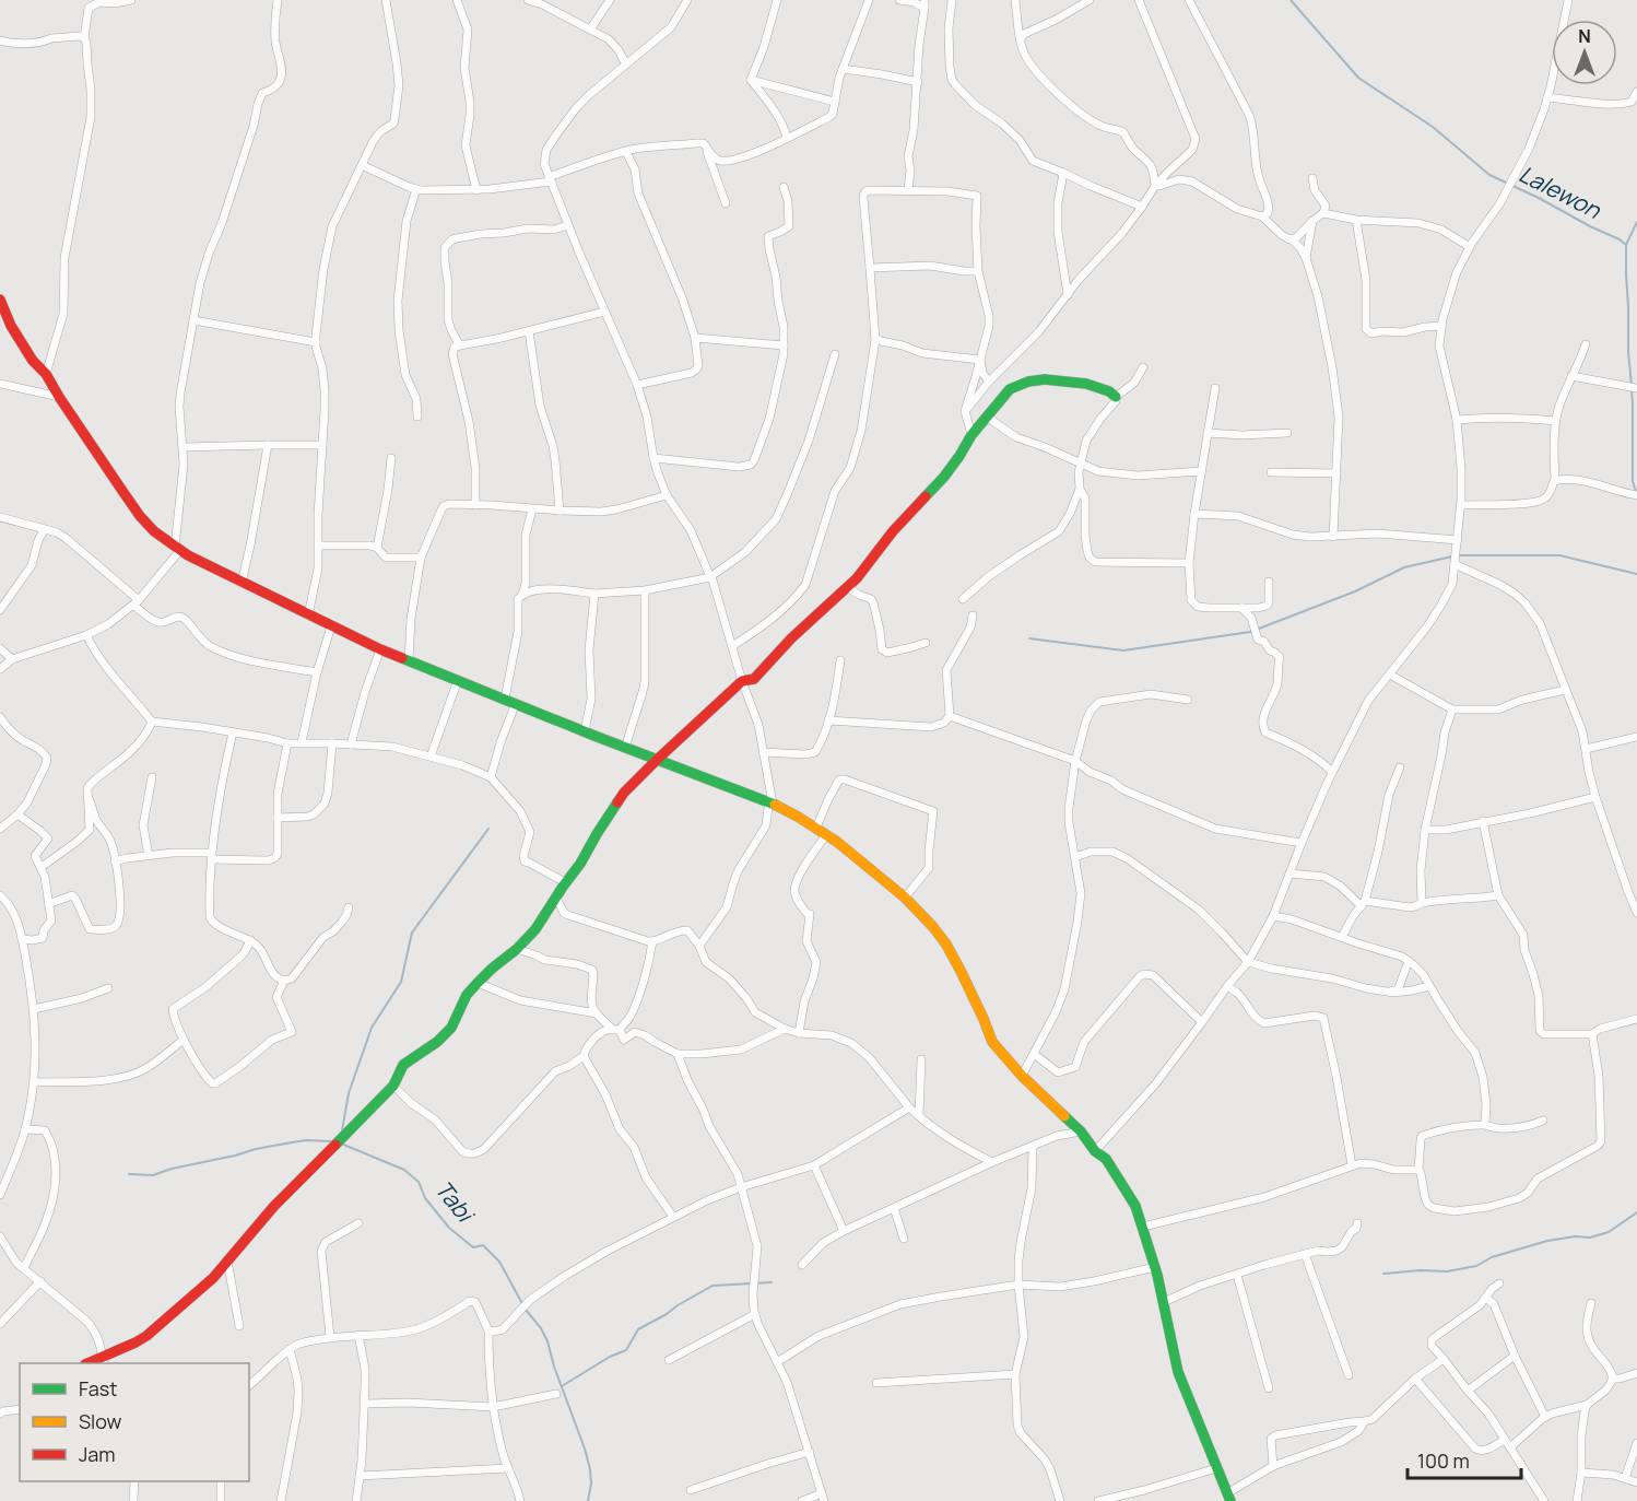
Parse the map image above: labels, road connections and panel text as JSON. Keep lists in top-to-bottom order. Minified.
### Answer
{"water":["Lalewon","Tabi"],"legend":["Fast","Slow","Jam"],"scale_bar":"100 m","north":"top"}
